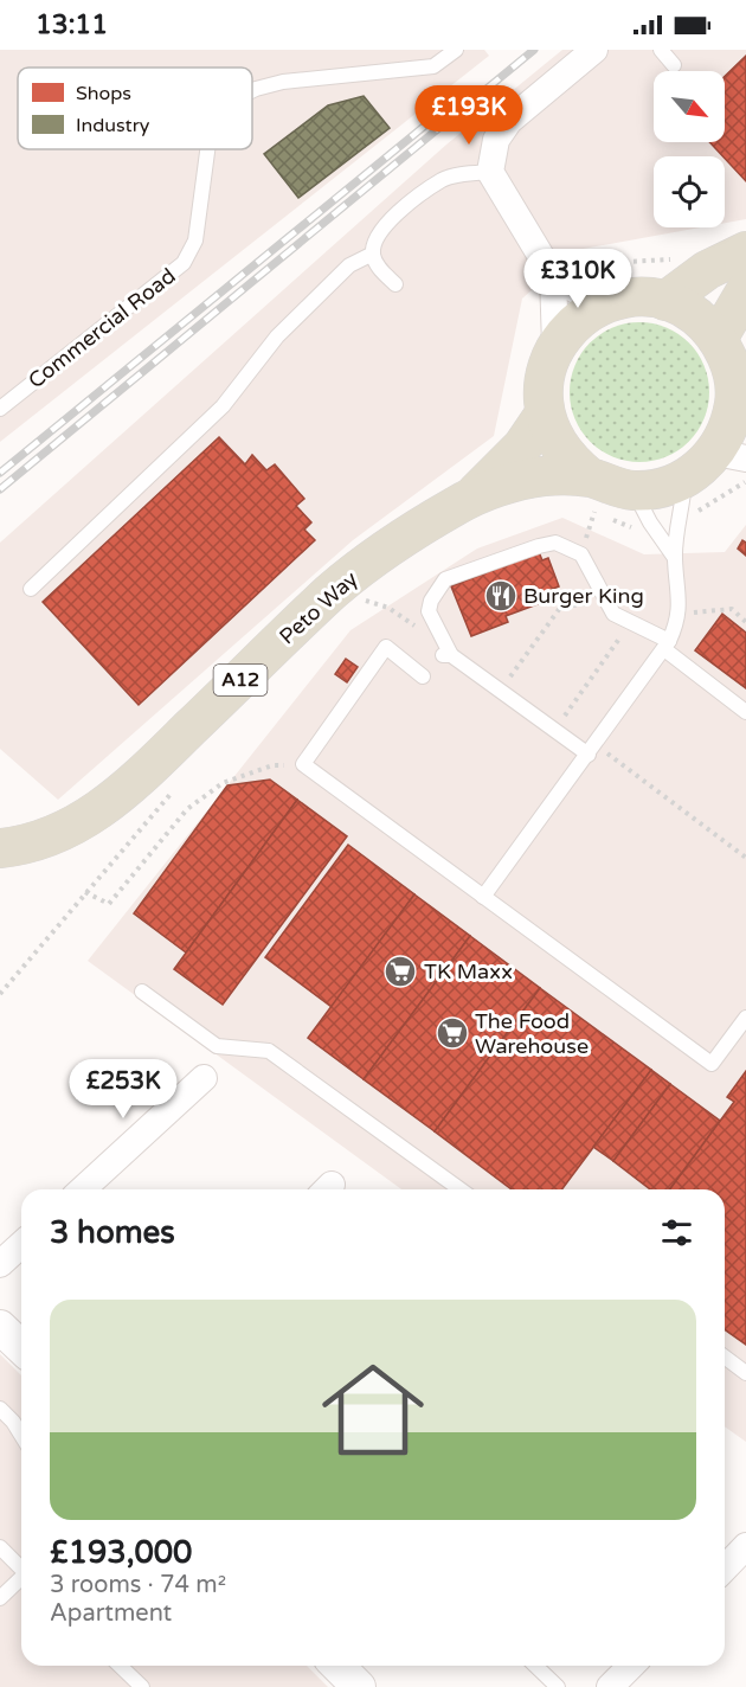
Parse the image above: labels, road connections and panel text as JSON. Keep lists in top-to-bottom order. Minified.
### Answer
{"streets":{"highway":["Peto Way","A12"],"lane":["Commercial Road"]},"places":{"restaurant":["Burger King"],"supermarket":["TK Maxx","The Food Warehouse"]},"legend":["Shops","Industry"],"north":"bottom right","page":{"status":"13:11","price":["£193K","£310K","£253K"],"heading":"3 homes","list":[{"name":"£193,000","note":"3 rooms · 74 m² · Apartment"}]}}
